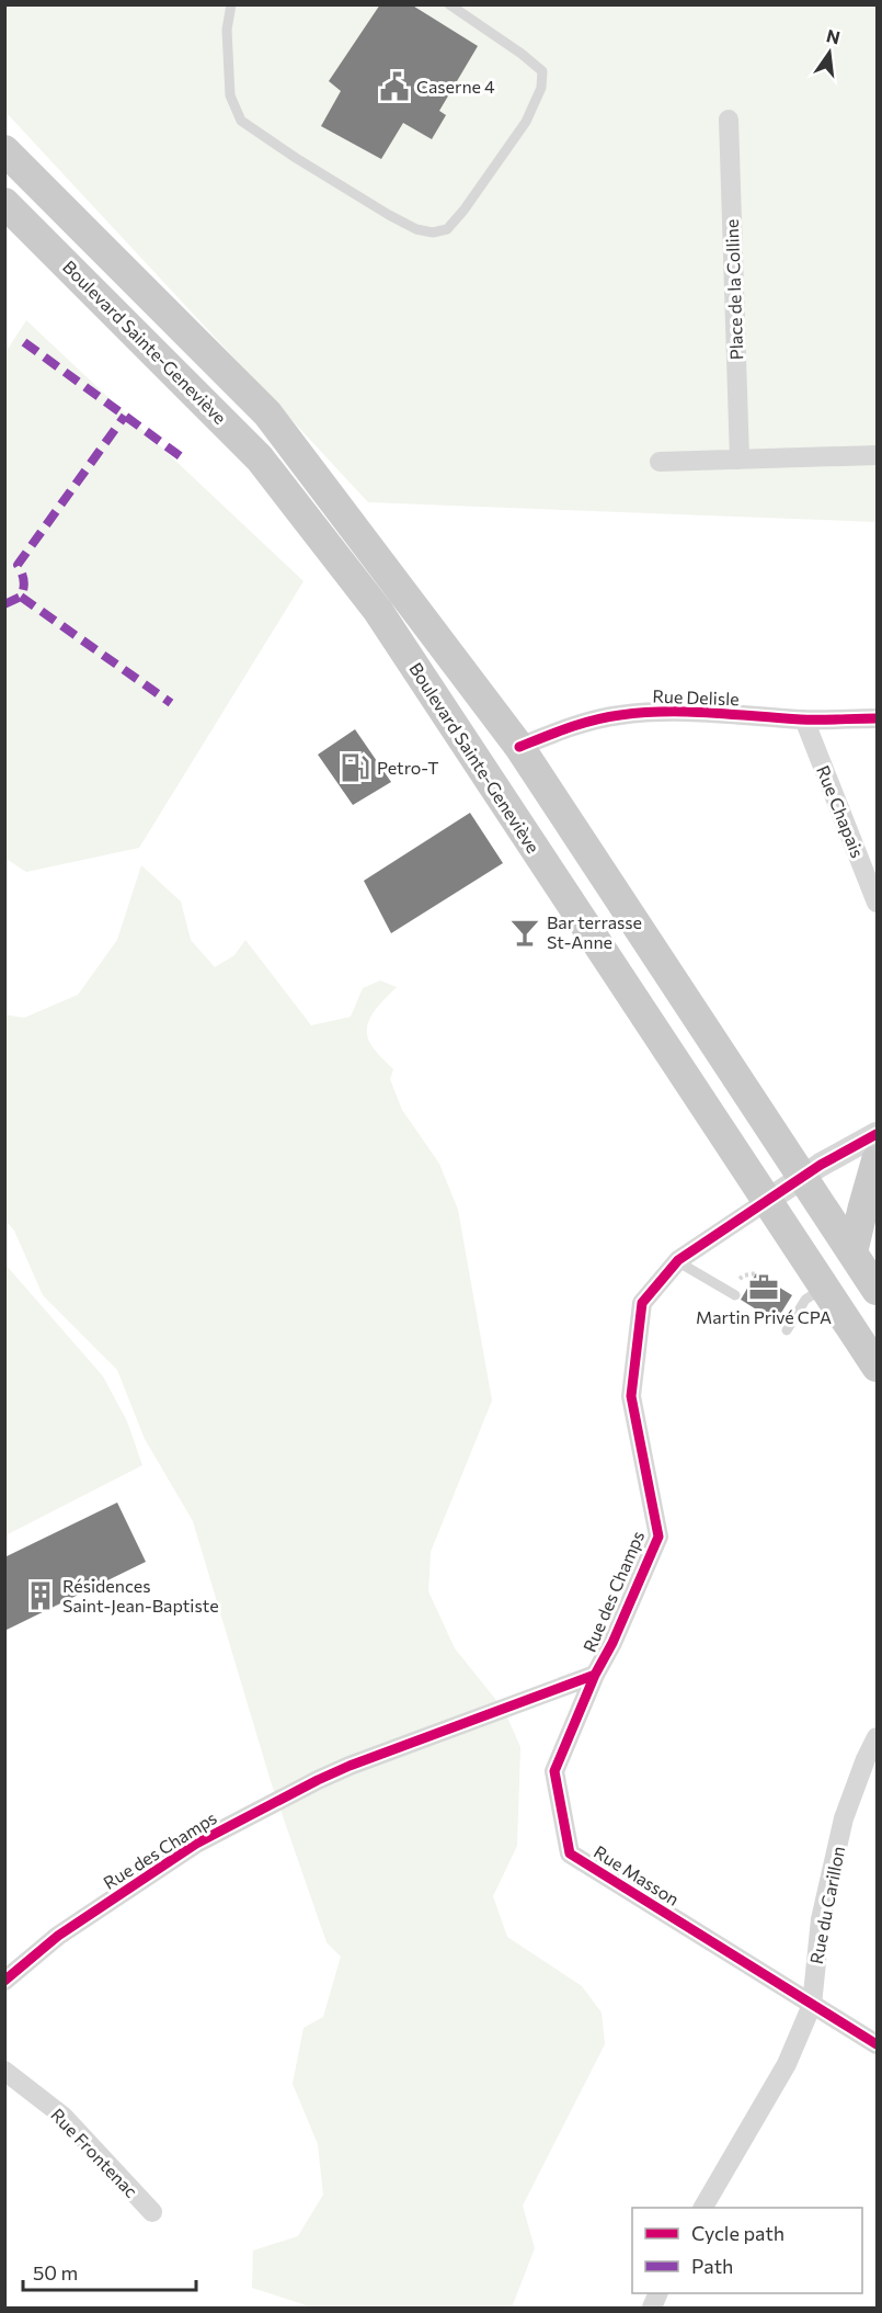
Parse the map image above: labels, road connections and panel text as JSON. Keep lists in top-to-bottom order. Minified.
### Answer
{"streets":{"main road":["Boulevard Sainte-Geneviève"],"street":["Place de la Colline","Rue Delisle","Rue Chapais","Rue des Champs","Rue Masson","Rue du Carillon","Rue Frontenac"]},"crossings":[["Boulevard Sainte-Geneviève","Rue Delisle"],["Boulevard Sainte-Geneviève","Rue des Champs"],["Rue Delisle","Rue Chapais"],["Rue des Champs","Rue Masson"],["Rue Masson","Rue du Carillon"]],"places":{"public building":["Caserne 4"],"fuel station":["Petro-T"],"bar":["Bar terrasse St-Anne"],"office":["Martin Privé CPA"],"building":["Résidences Saint-Jean-Baptiste"]},"legend":["Cycle path","Path"],"scale_bar":"50 m","north":"top"}
